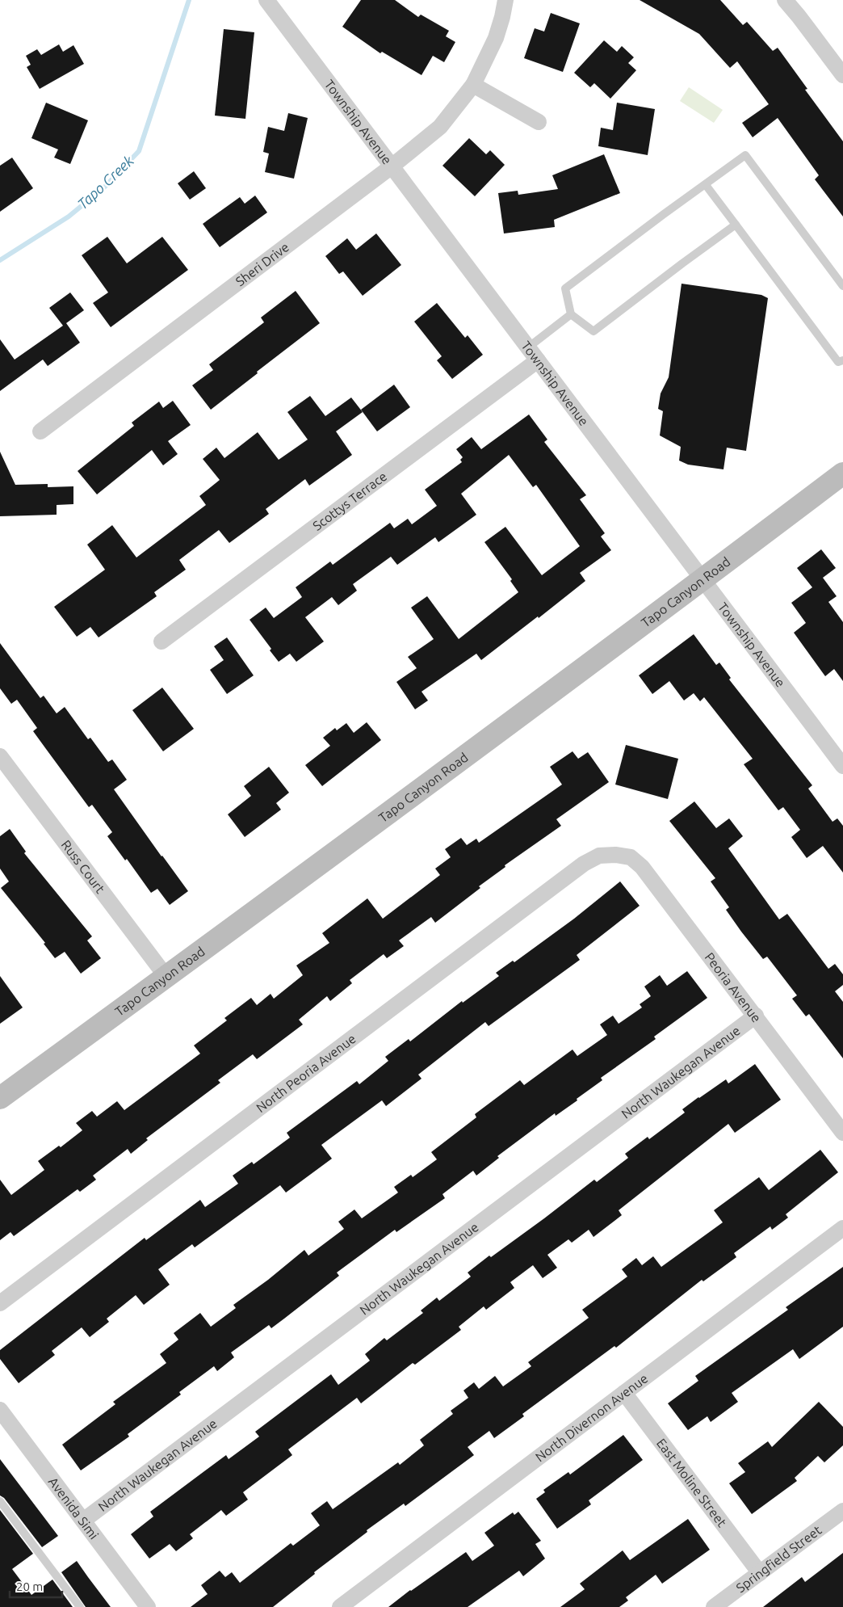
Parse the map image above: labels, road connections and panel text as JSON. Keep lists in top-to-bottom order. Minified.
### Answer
{"streets":{"main road":["Tapo Canyon Road"],"street":["Township Avenue","Sheri Drive","Scottys Terrace","Russ Court","Peoria Avenue","North Waukegan Avenue","North Peoria Avenue","North Divernon Avenue","East Moline Street","Avenida Simi","Springfield Street"]},"crossings":[["Township Avenue","Sheri Drive"],["Township Avenue","Scottys Terrace"],["Township Avenue","Tapo Canyon Road"],["Tapo Canyon Road","Russ Court"],["Peoria Avenue","North Waukegan Avenue"],["Peoria Avenue","North Peoria Avenue"],["North Waukegan Avenue","Avenida Simi"],["North Divernon Avenue","East Moline Street"],["East Moline Street","Springfield Street"]],"water":["Tapo Creek"],"scale_bar":"20 m"}
